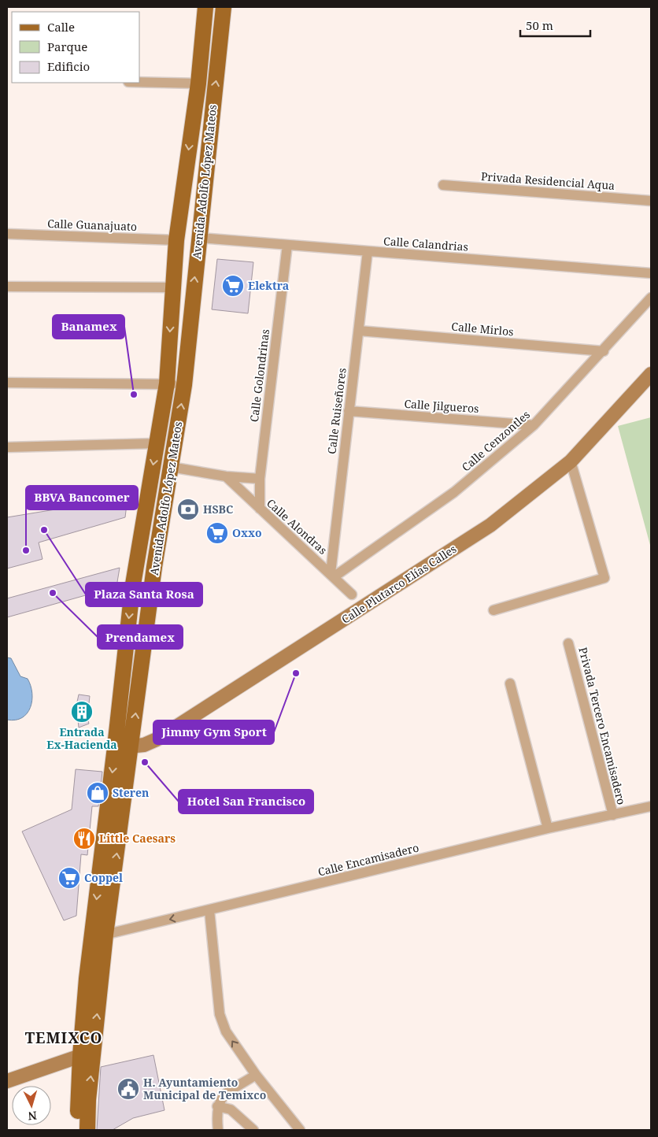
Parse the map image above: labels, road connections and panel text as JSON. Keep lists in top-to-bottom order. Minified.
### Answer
{"streets":{"main road":["Avenida Adolfo López Mateos"],"street":["Privada Residencial Aqua","Calle Guanajuato","Calle Calandrias","Calle Mirlos","Calle Golondrinas","Calle Jilgueros","Calle Ruiseñores","Calle Cenzontles","Calle Alondras","Calle Plutarco Elías Calles","Privada Tercero Encamisadero","Calle Encamisadero"]},"crossings":[["Avenida Adolfo López Mateos","Calle Guanajuato"],["Avenida Adolfo López Mateos","Calle Calandrias"],["Avenida Adolfo López Mateos","Calle Plutarco Elías Calles"],["Avenida Adolfo López Mateos","Calle Encamisadero"],["Calle Calandrias","Calle Golondrinas"],["Calle Calandrias","Calle Ruiseñores"],["Calle Mirlos","Calle Ruiseñores"],["Calle Mirlos","Calle Cenzontles"],["Calle Golondrinas","Calle Alondras"],["Calle Jilgueros","Calle Ruiseñores"],["Calle Jilgueros","Calle Cenzontles"],["Calle Ruiseñores","Calle Cenzontles"],["Calle Ruiseñores","Calle Alondras"],["Calle Cenzontles","Calle Alondras"],["Privada Tercero Encamisadero","Calle Encamisadero"]],"districts":["TEMIXCO"],"places":{"supermarket":["Elektra","Oxxo","Coppel"],"other":["Banamex","Plaza Santa Rosa","BBVA Bancomer","Prendamex","Jimmy Gym Sport","Hotel San Francisco"],"bank":["HSBC"],"building":["Entrada Ex-Hacienda"],"shop":["Steren"],"restaurant":["Little Caesars"],"public building":["H. Ayuntamiento Municipal de Temixco"]},"legend":["Calle","Parque","Edificio"],"scale_bar":"50 m","north":"bottom"}
